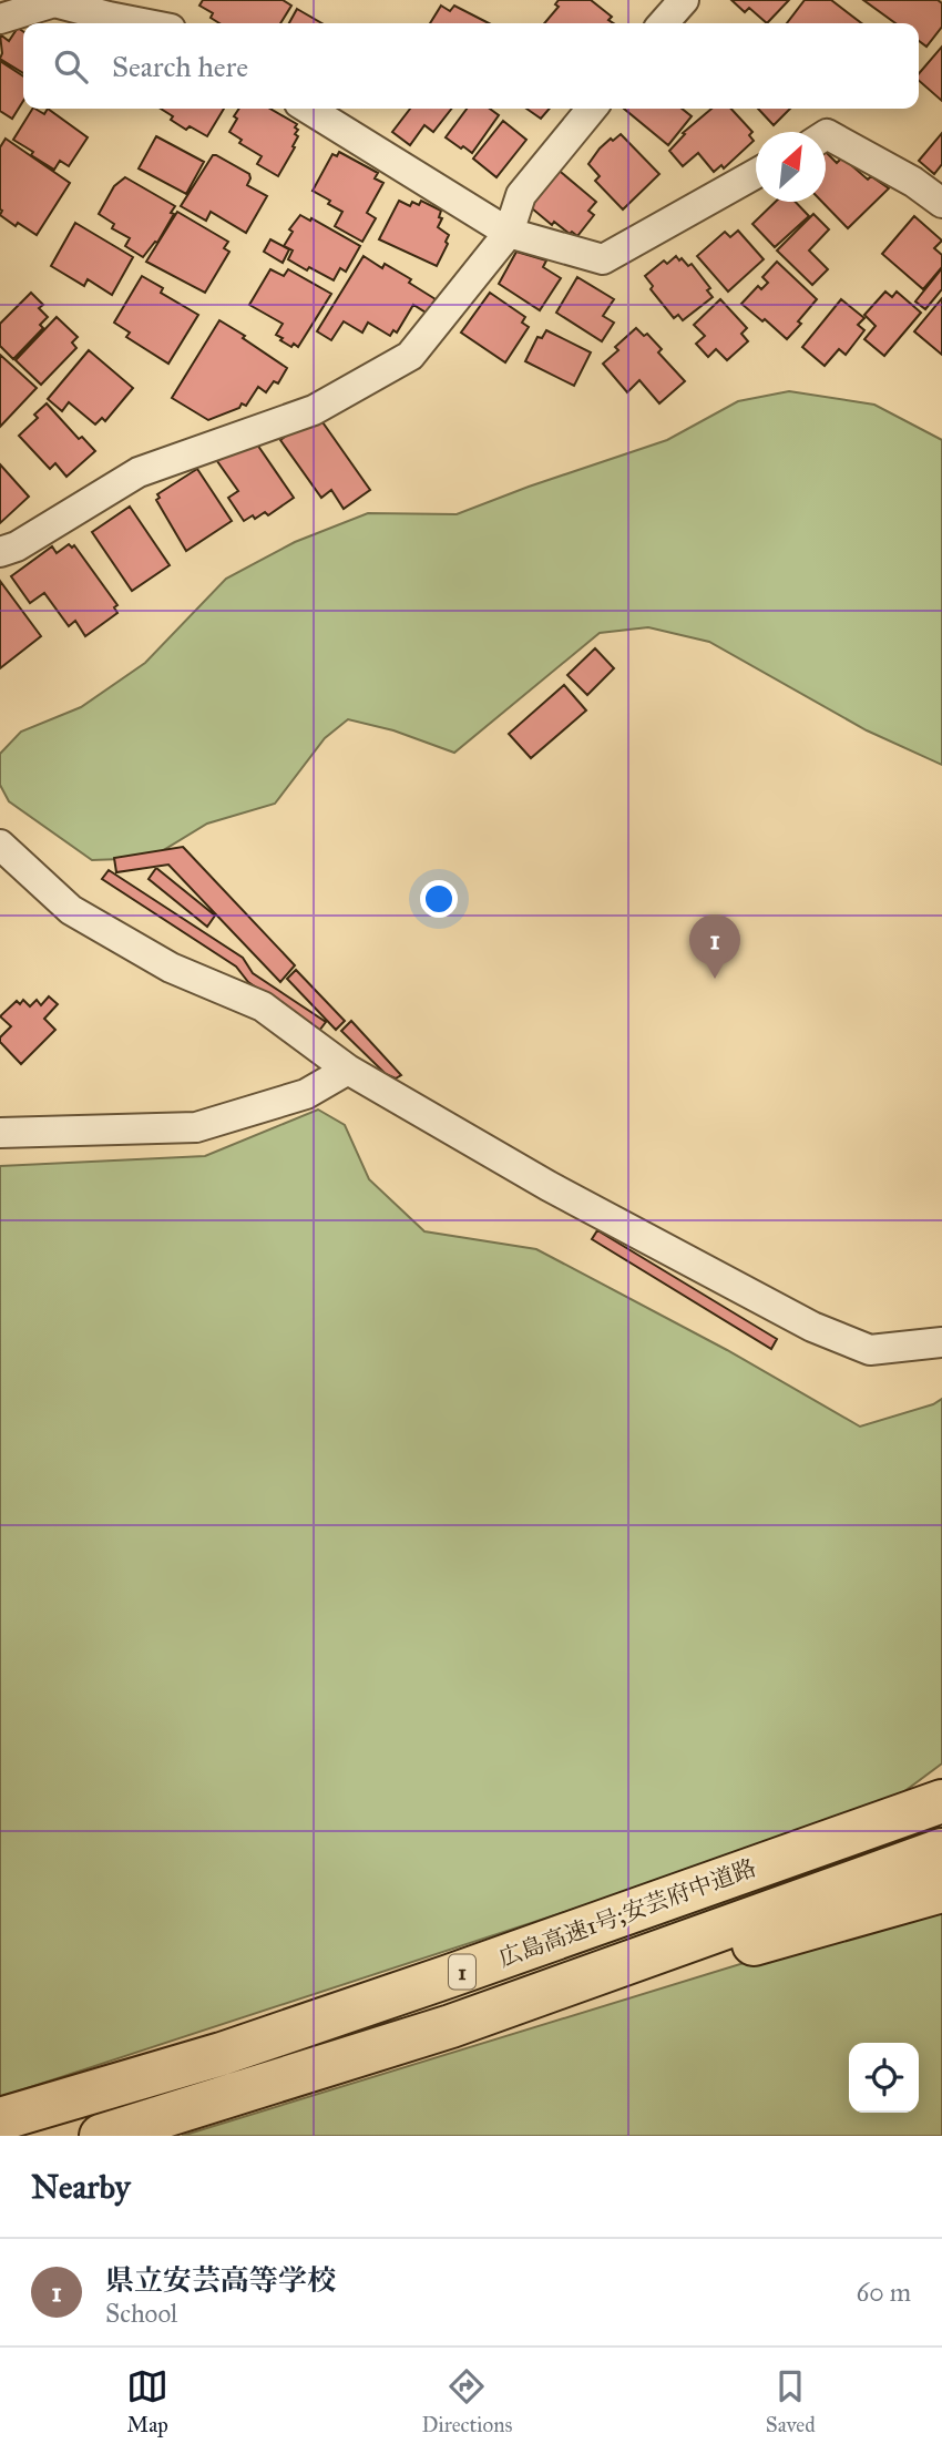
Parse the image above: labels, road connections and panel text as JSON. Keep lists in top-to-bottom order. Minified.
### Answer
{"streets":{"highway":["広島高速1号;安芸府中道路","1"]},"north":"top right","page":{"search":"Search here","pins":"1","heading":"Nearby","list":[{"mark":"1","name":"県立安芸高等学校","note":"School","value":"60 m"}],"nav":["Map","Directions","Saved"]}}
